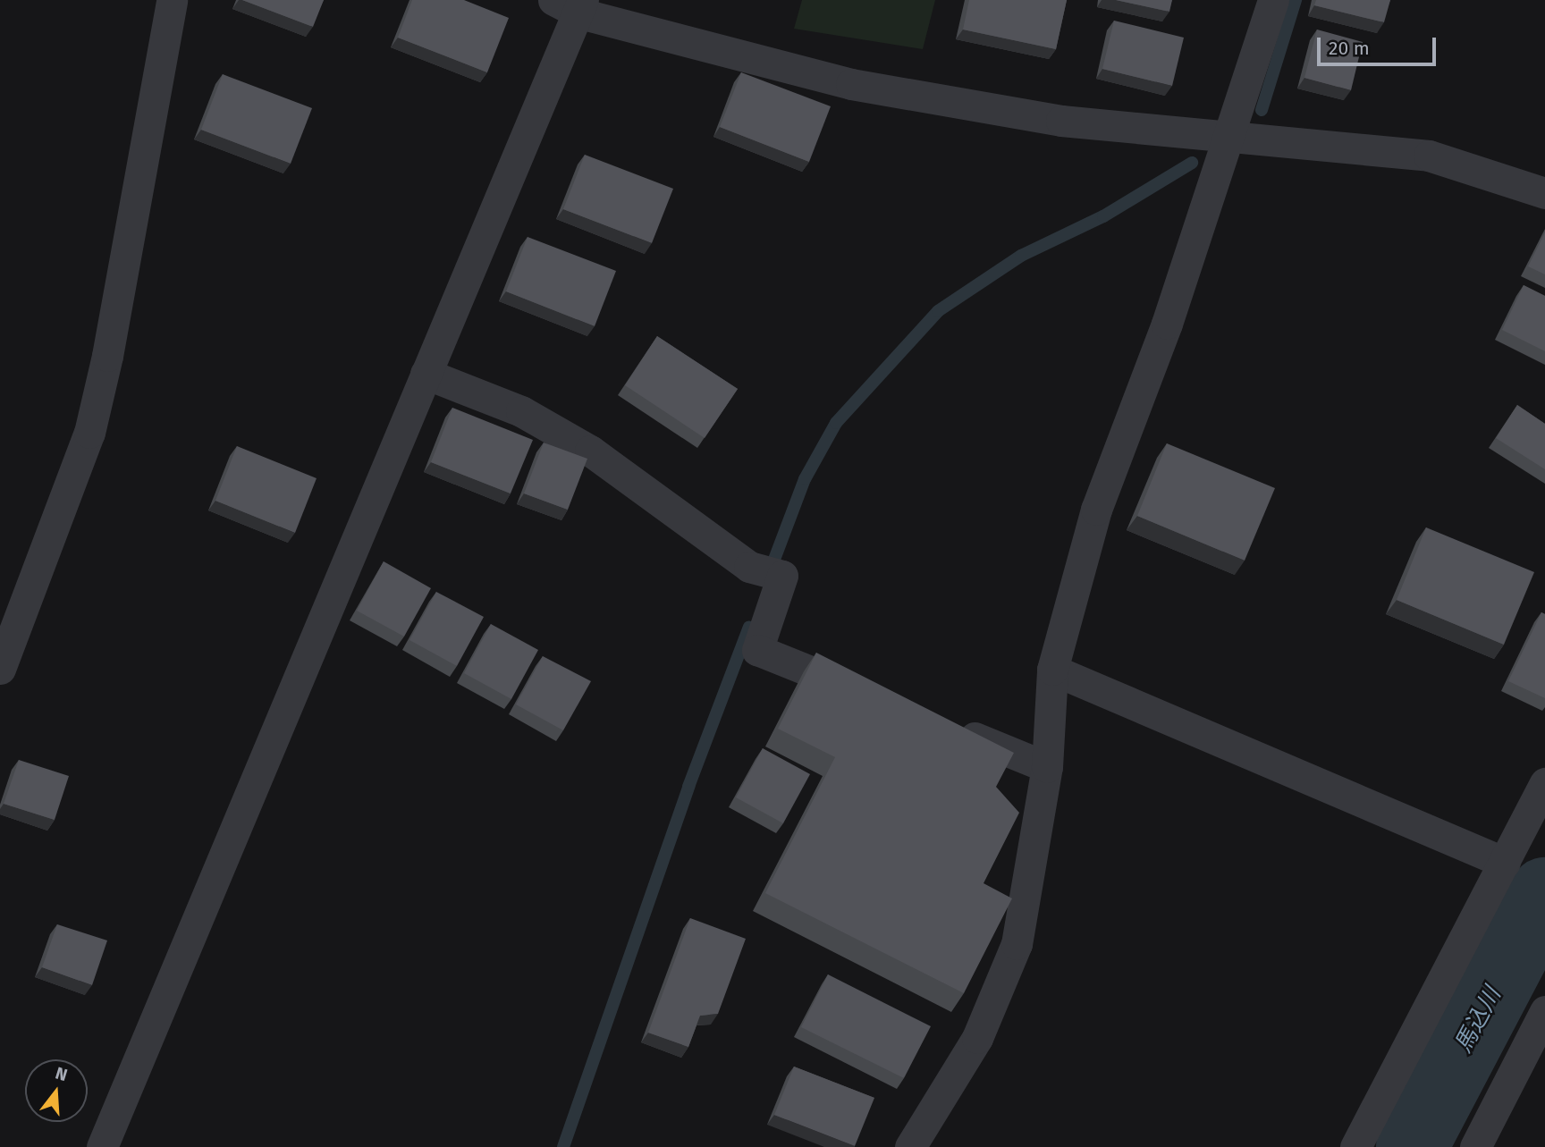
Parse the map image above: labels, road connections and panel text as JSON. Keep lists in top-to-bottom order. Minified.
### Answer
{"water":["馬込川"],"scale_bar":"20 m","north":"top"}
